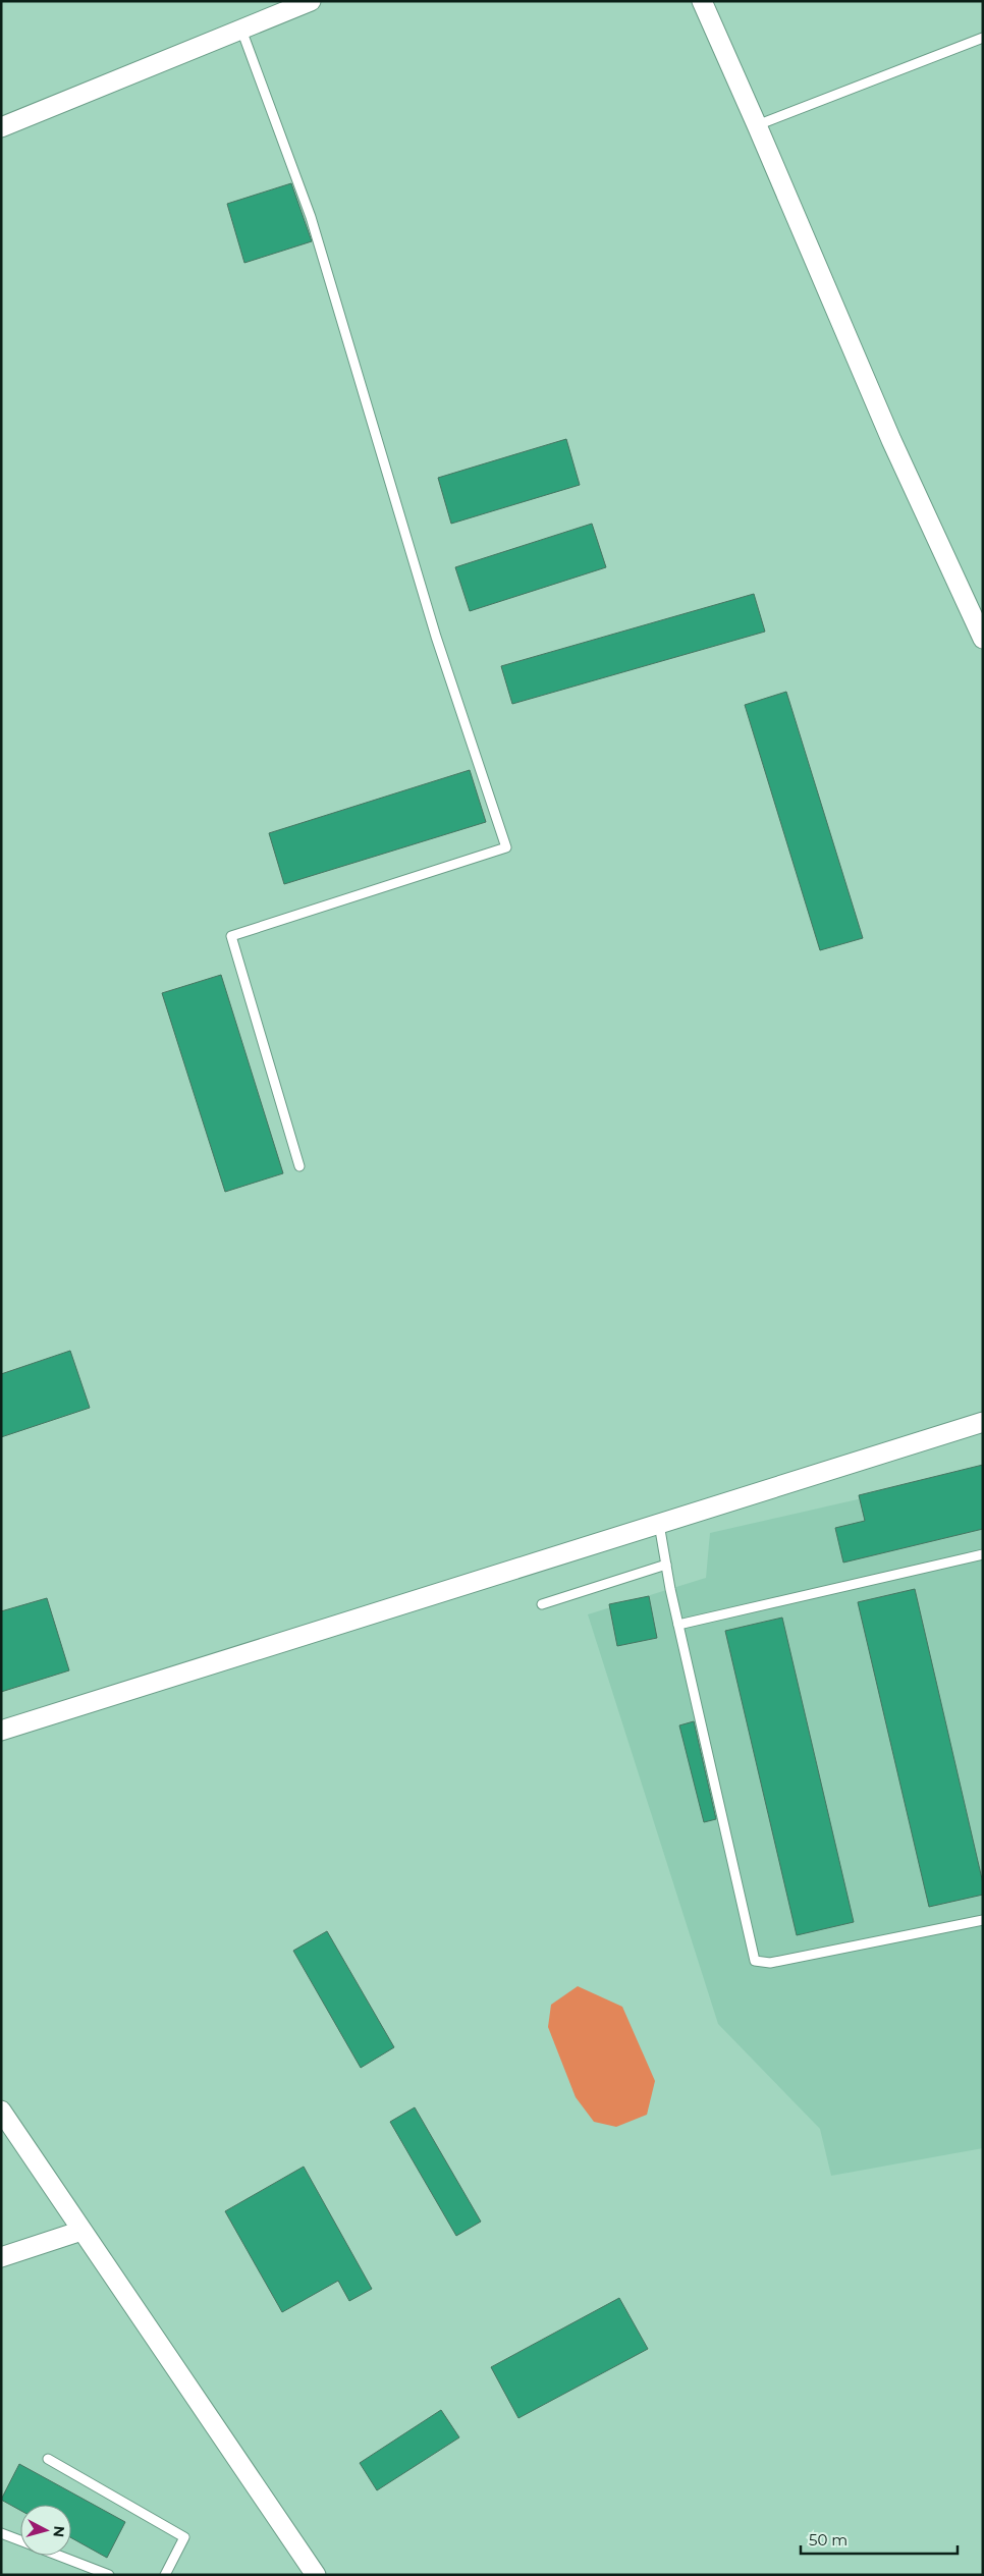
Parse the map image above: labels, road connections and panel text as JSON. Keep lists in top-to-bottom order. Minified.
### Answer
{"scale_bar":"50 m","north":"right"}
